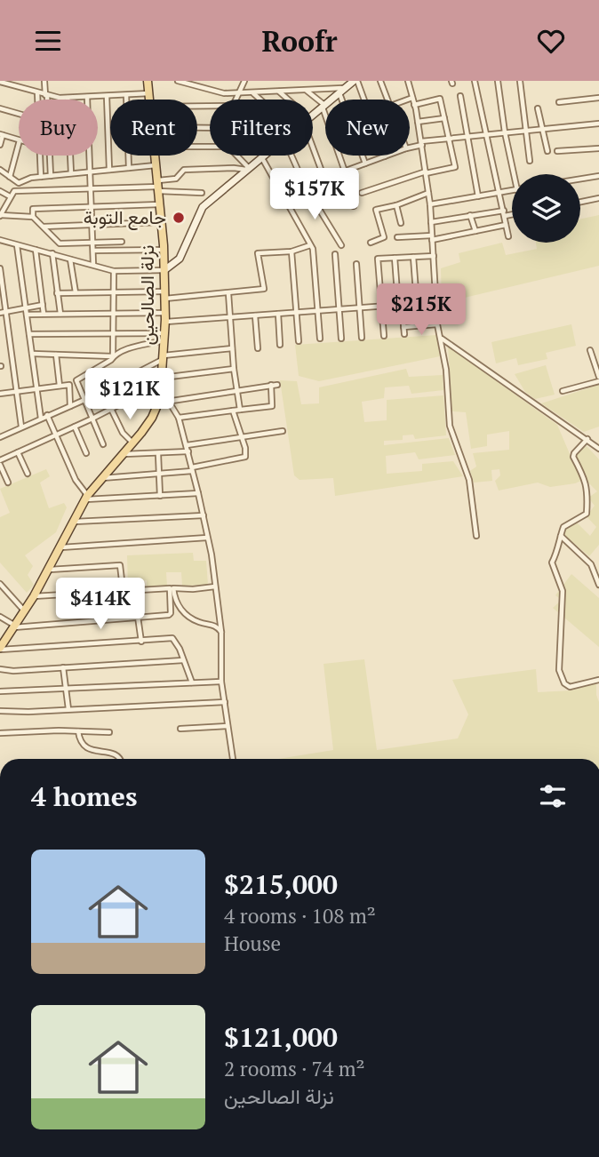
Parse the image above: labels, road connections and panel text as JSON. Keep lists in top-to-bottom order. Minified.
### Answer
{"streets":{"main road":["نزلة الصالحين"]},"places":["جامع التوبة"],"page":{"header":"Roofr","chip":["Buy","Rent","Filters","New"],"price":["$157K","$215K","$121K","$414K"],"heading":"4 homes","list":[{"name":"$215,000","note":"4 rooms · 108 m² · House"},{"name":"$121,000","note":"2 rooms · 74 m² · نزلة الصالحين"}]}}
